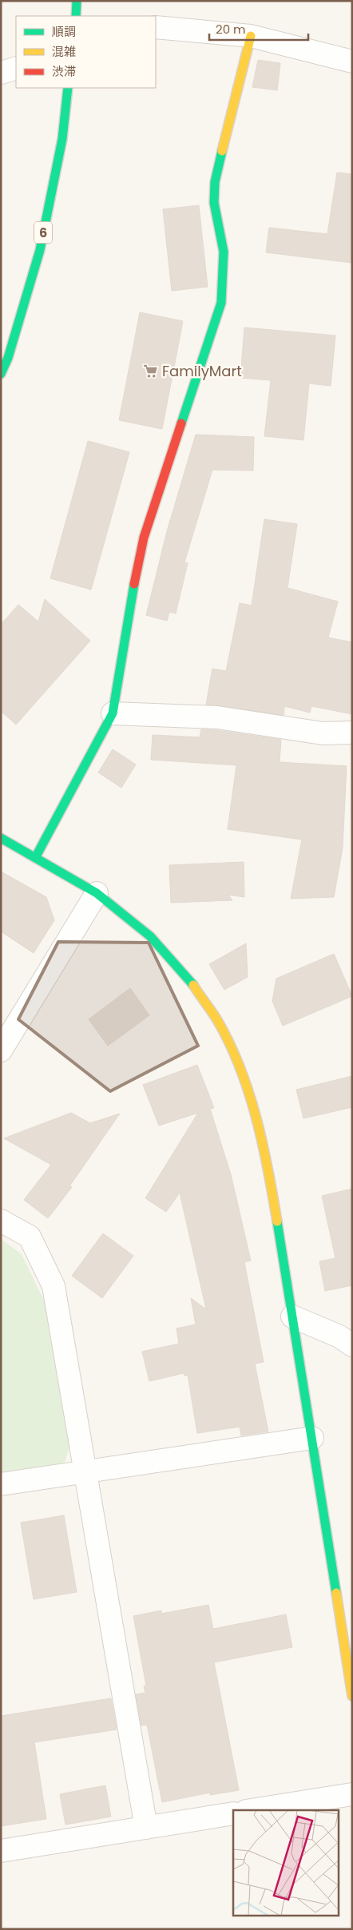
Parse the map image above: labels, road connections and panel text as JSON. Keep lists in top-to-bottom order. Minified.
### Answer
{"streets":{"main road":["6"]},"places":{"supermarket":["FamilyMart"]},"legend":["順調","混雑","渋滞"],"scale_bar":"20 m"}
